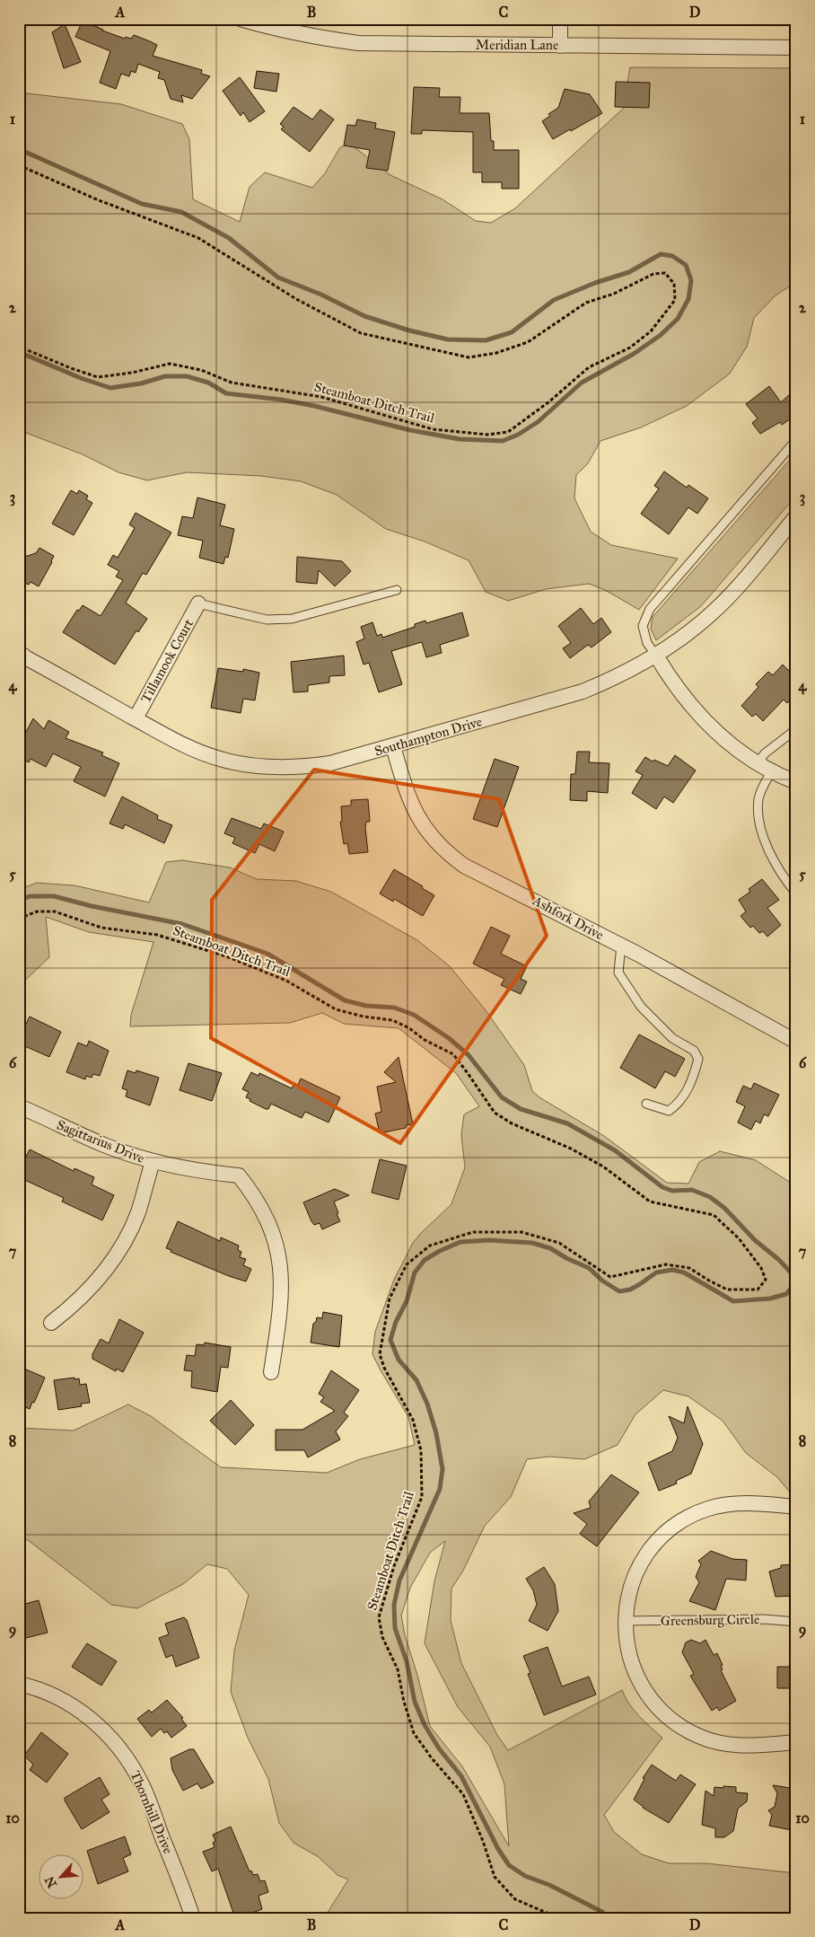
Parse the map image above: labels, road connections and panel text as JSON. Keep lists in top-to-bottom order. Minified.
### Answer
{"streets":{"street":["Meridian Lane","Tillamook Court","Southampton Drive","Ashfork Drive","Sagittarius Drive","Thornhill Drive"],"lane":["Greensburg Circle"],"path":["Steamboat Ditch Trail"]},"crossings":[["Tillamook Court","Southampton Drive"],["Southampton Drive","Ashfork Drive"]],"north":"bottom left","grid":{"columns":["A","B","C","D"],"rows":["1","2","3","4","5","6","7","8","9","10"]}}
